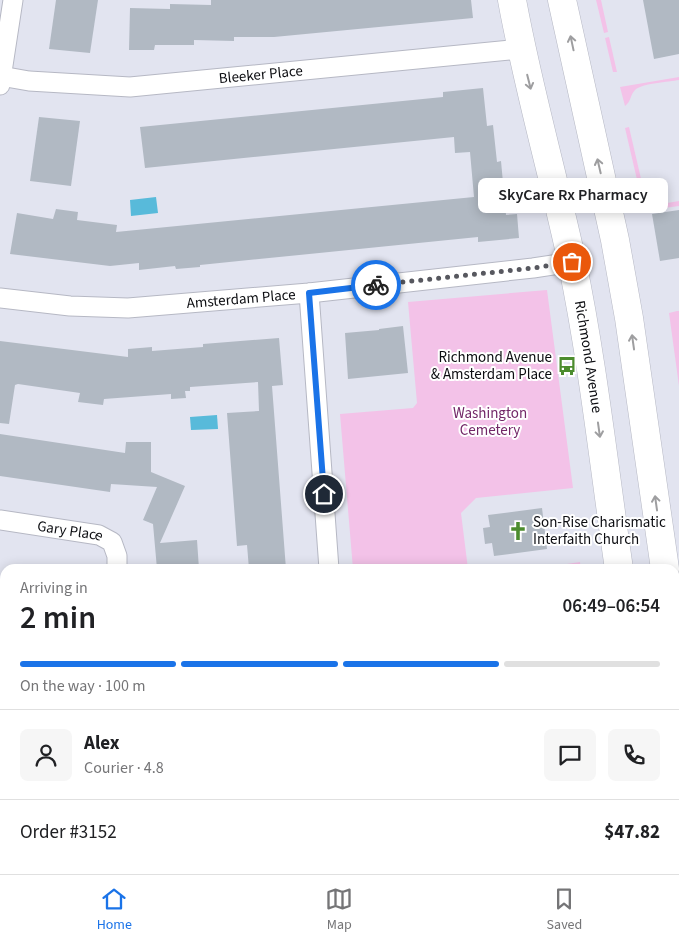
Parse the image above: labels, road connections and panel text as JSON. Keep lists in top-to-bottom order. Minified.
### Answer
{"streets":{"main road":["Richmond Avenue"],"street":["Bleeker Place","Amsterdam Place","Gary Place"]},"crossings":[["Bleeker Place","Richmond Avenue"],["Amsterdam Place","Richmond Avenue"]],"parks":["Washington Cemetery"],"places":{"other":["SkyCare Rx Pharmacy"],"bus stop":["Richmond Avenue & Amsterdam Place"],"church":["Son-Rise Charismatic Interfaith Church"]},"page":{"bubble":"SkyCare Rx Pharmacy","heading":["2 min","Arriving in","06:49–06:54"],"panel":["Alex","Courier · 4.8","Order #3152","$47.82"],"bar":"On the way · 100 m","tabs":["Home","Map","Saved"]}}
